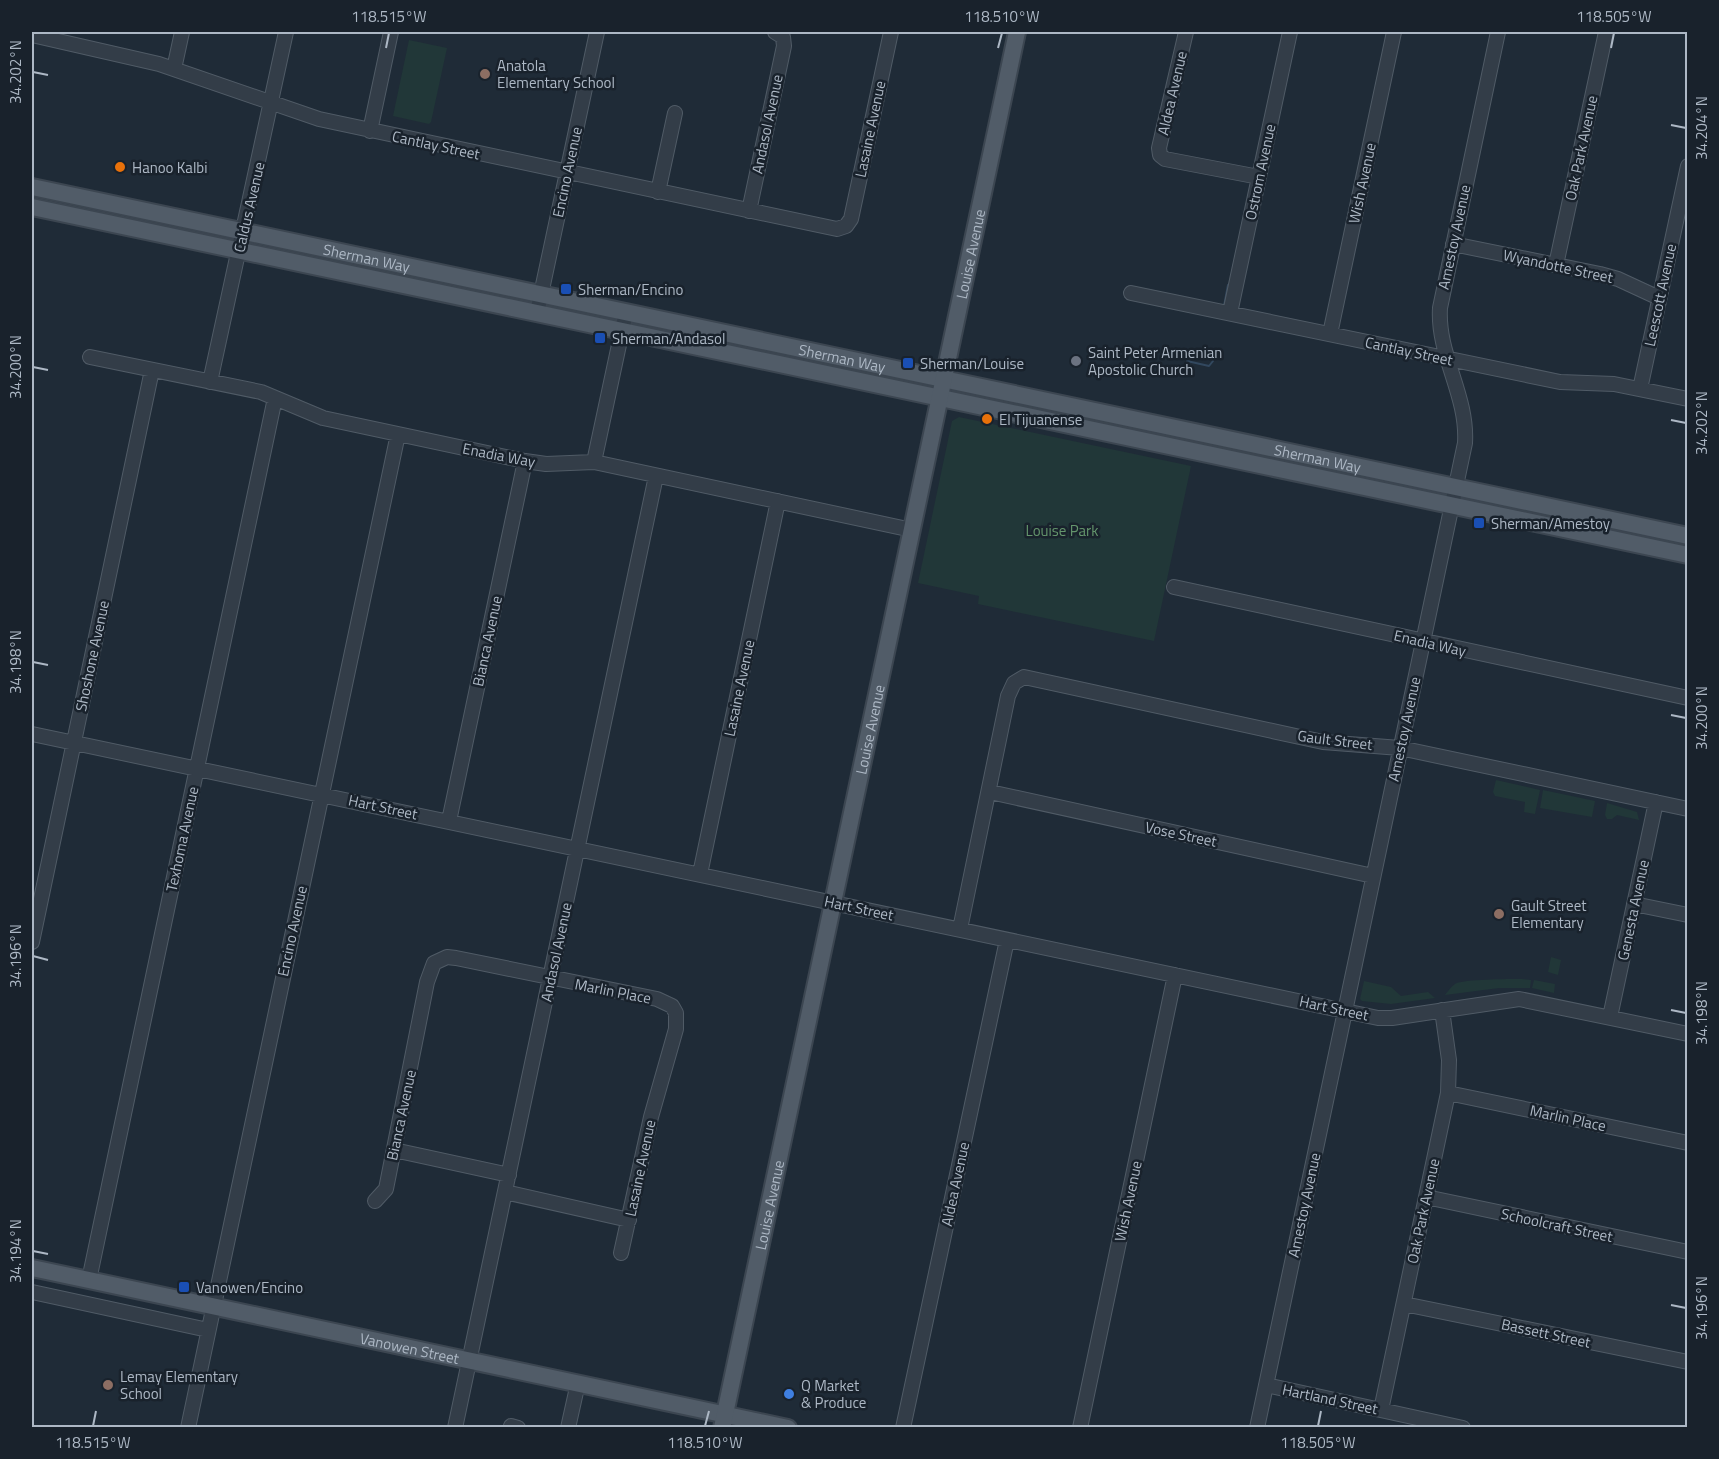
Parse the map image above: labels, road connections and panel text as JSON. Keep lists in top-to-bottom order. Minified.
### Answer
{"streets":{"main road":["Louise Avenue","Sherman Way","Vanowen Street"],"street":["Aldea Avenue","Andasol Avenue","Lasaine Avenue","Cantlay Street","Oak Park Avenue","Encino Avenue","Ostrom Avenue","Wish Avenue","Caldus Avenue","Amestoy Avenue","Wyandotte Street","Leescott Avenue","Enadia Way","Bianca Avenue","Shoshone Avenue","Gault Street","Hart Street","Vose Street","Texhoma Avenue","Genesta Avenue","Marlin Place","Schoolcraft Street","Bassett Street","Hartland Street"]},"crossings":[["Aldea Avenue","Ostrom Avenue"],["Aldea Avenue","Hart Street"],["Andasol Avenue","Cantlay Street"],["Andasol Avenue","Enadia Way"],["Andasol Avenue","Hart Street"],["Andasol Avenue","Marlin Place"],["Andasol Avenue","Vanowen Street"],["Lasaine Avenue","Cantlay Street"],["Lasaine Avenue","Enadia Way"],["Lasaine Avenue","Hart Street"],["Lasaine Avenue","Marlin Place"],["Cantlay Street","Encino Avenue"],["Cantlay Street","Ostrom Avenue"],["Cantlay Street","Wish Avenue"],["Cantlay Street","Caldus Avenue"],["Cantlay Street","Amestoy Avenue"],["Cantlay Street","Leescott Avenue"],["Oak Park Avenue","Wyandotte Street"],["Oak Park Avenue","Hart Street"],["Oak Park Avenue","Marlin Place"],["Oak Park Avenue","Schoolcraft Street"],["Oak Park Avenue","Bassett Street"],["Oak Park Avenue","Hartland Street"],["Encino Avenue","Sherman Way"],["Encino Avenue","Enadia Way"],["Encino Avenue","Hart Street"],["Encino Avenue","Vanowen Street"],["Wish Avenue","Hart Street"],["Caldus Avenue","Sherman Way"],["Caldus Avenue","Enadia Way"],["Amestoy Avenue","Sherman Way"],["Amestoy Avenue","Wyandotte Street"],["Amestoy Avenue","Enadia Way"],["Amestoy Avenue","Gault Street"],["Amestoy Avenue","Hart Street"],["Amestoy Avenue","Vose Street"],["Amestoy Avenue","Hartland Street"],["Louise Avenue","Sherman Way"],["Louise Avenue","Enadia Way"],["Louise Avenue","Hart Street"],["Louise Avenue","Vanowen Street"],["Wyandotte Street","Leescott Avenue"],["Enadia Way","Bianca Avenue"],["Enadia Way","Shoshone Avenue"],["Enadia Way","Texhoma Avenue"],["Bianca Avenue","Hart Street"],["Bianca Avenue","Marlin Place"],["Shoshone Avenue","Hart Street"],["Gault Street","Vose Street"],["Gault Street","Genesta Avenue"],["Hart Street","Texhoma Avenue"],["Hart Street","Genesta Avenue"],["Texhoma Avenue","Vanowen Street"]],"parks":["Louise Park"],"places":{"other":["Anatola Elementary School","Hanoo Kalbi","Saint Peter Armenian Apostolic Church","El Tijuanense","Gault Street Elementary","Lemay Elementary School","Q Market & Produce"],"transit":["Sherman/Encino","Sherman/Andasol","Sherman/Louise","Sherman/Amestoy","Vanowen/Encino"]},"coordinates":["118.515°W","118.510°W","118.505°W","34.202°N","34.204°N","34.200°N","34.198°N","34.196°N","34.194°N"]}
